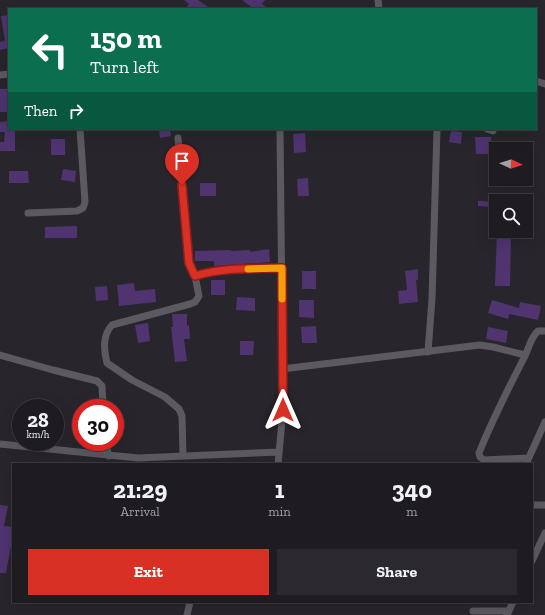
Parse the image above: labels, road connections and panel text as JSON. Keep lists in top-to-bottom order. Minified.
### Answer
{"north":"right","page":{"turn":["150 m","Turn left"],"then":"Then","speed":"28 km/h","limit":"30","eta":["21:29","Arrival","1","min","340","m"],"buttons":["Exit","Share"]}}
